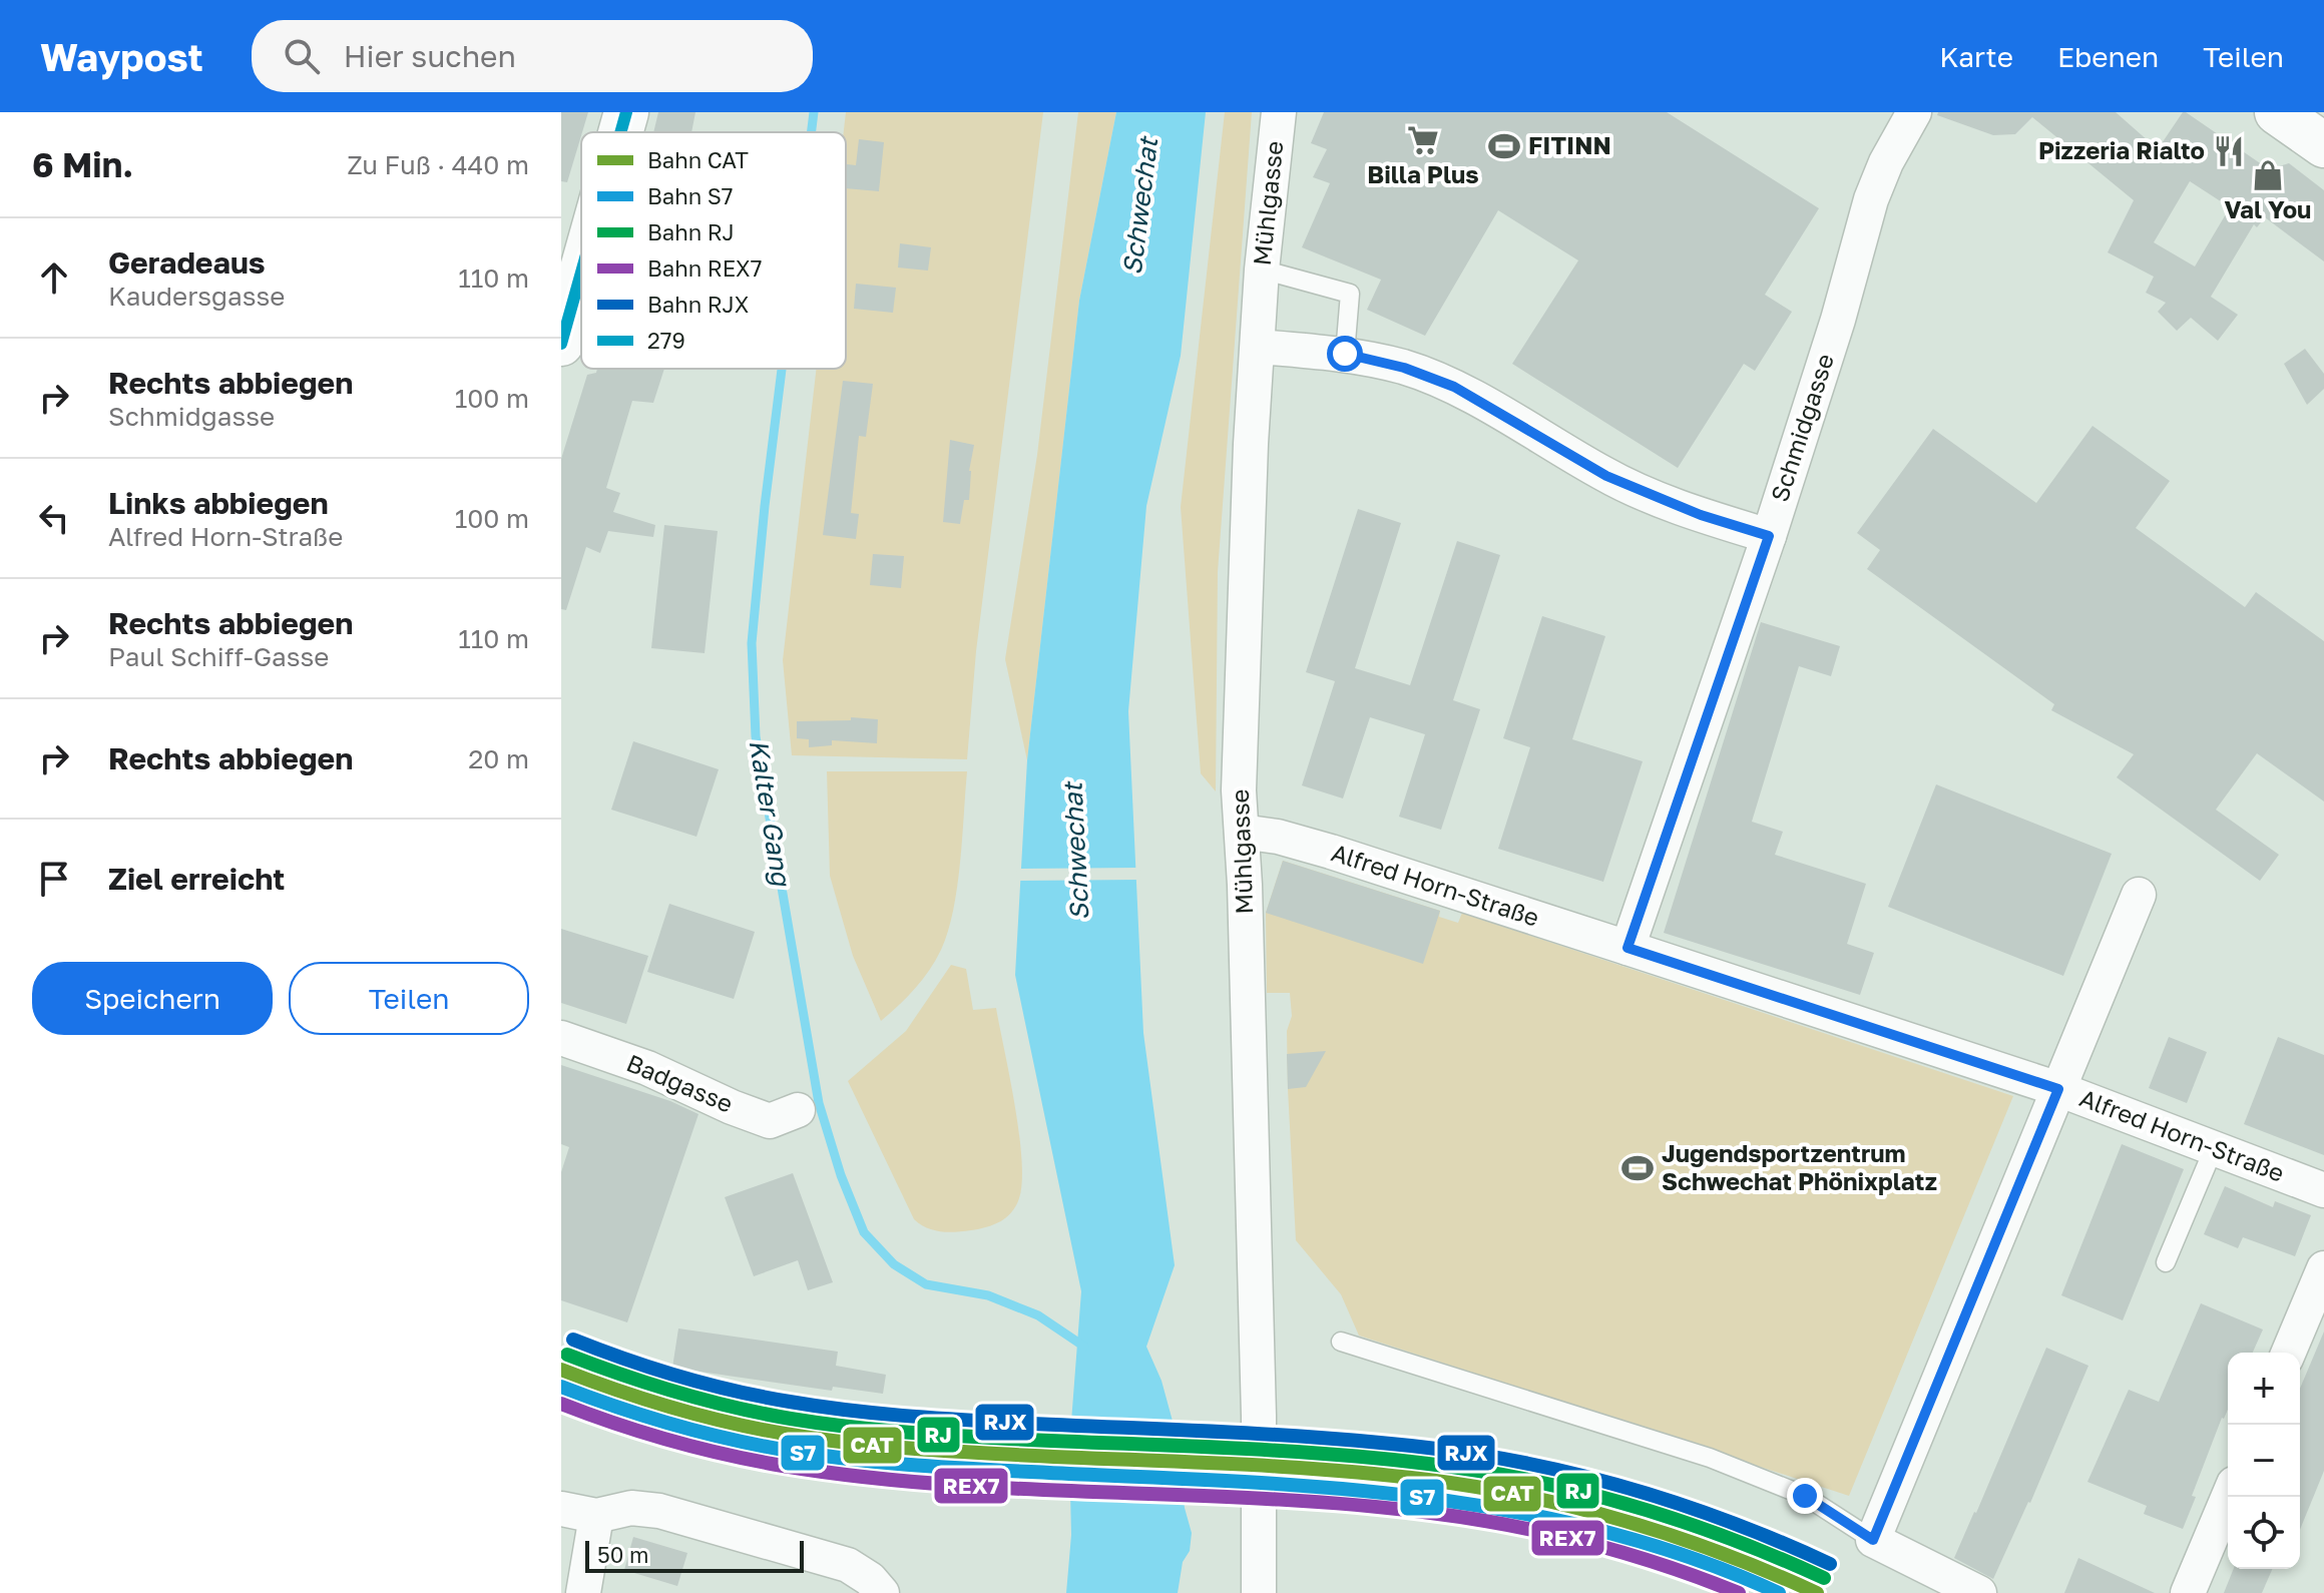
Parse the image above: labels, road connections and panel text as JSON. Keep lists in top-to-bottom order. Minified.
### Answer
{"streets":{"street":["Mühlgasse","Schmidgasse","Alfred Horn-Straße","Badgasse"]},"crossings":[["Mühlgasse","Alfred Horn-Straße"],["Schmidgasse","Alfred Horn-Straße"]],"water":["Schwechat","Kalter Gang"],"places":{"supermarket":["Billa Plus"],"sports":["FITINN","Jugendsportzentrum Schwechat Phönixplatz"],"restaurant":["Pizzeria Rialto"],"shop":["Val You"]},"lines":["transit line 279","rail line RJX","rail line RJ","rail line CAT","rail line S7","rail line REX7"],"legend":["Bahn CAT","Bahn S7","Bahn RJ","Bahn REX7","Bahn RJX","279"],"scale_bar":"50 m","page":{"header":"Waypost","search":"Hier suchen","nav":["Karte","Ebenen","Teilen"],"heading":["6 Min.","Zu Fuß · 440 m"],"list":[["Geradeaus","Kaudersgasse","110 m"],["Rechts abbiegen","Schmidgasse","100 m"],["Links abbiegen","Alfred Horn-Straße","100 m"],["Rechts abbiegen","Paul Schiff-Gasse","110 m"],["Rechts abbiegen","20 m"],"Ziel erreicht"],"buttons":["Speichern","Teilen"],"map_buttons":["+","−"],"scale":"50 m"}}
